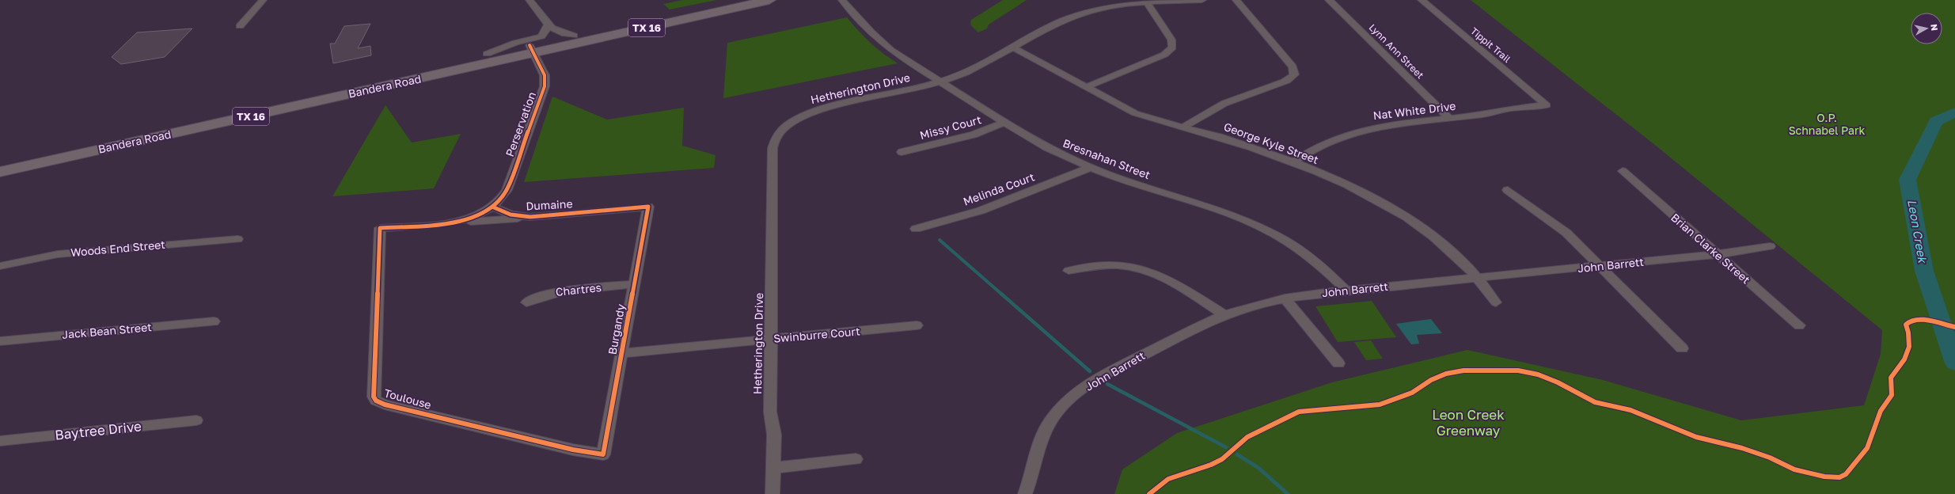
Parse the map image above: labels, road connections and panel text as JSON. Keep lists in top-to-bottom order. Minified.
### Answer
{"streets":{"main road":["TX 16","Bandera Road"],"street":["Tippit Trail","Lynn Ann Street","Hetherington Drive","Nat White Drive","Perservation","Missy Court","George Kyle Street","Bresnahan Street","Melinda Court","Dumaine","Woods End Street","Brian Clarke Street","John Barrett","Chartres","Burgandy","Jack Bean Street","Swinburre Court","Toulouse","Baytree Drive"]},"crossings":[["Tippit Trail","Nat White Drive"],["Lynn Ann Street","Nat White Drive"],["Bandera Road","Perservation"],["Hetherington Drive","George Kyle Street"],["Hetherington Drive","Bresnahan Street"],["Hetherington Drive","Swinburre Court"],["Nat White Drive","George Kyle Street"],["Perservation","Dumaine"],["Missy Court","Bresnahan Street"],["George Kyle Street","John Barrett"],["Bresnahan Street","Melinda Court"],["Bresnahan Street","John Barrett"],["Dumaine","Burgandy"],["Dumaine","Toulouse"],["Brian Clarke Street","John Barrett"],["Chartres","Burgandy"],["Burgandy","Swinburre Court"],["Burgandy","Toulouse"]],"water":["Leon Creek"],"parks":["O.P. Schnabel Park","Leon Creek Greenway"],"north":"right"}
